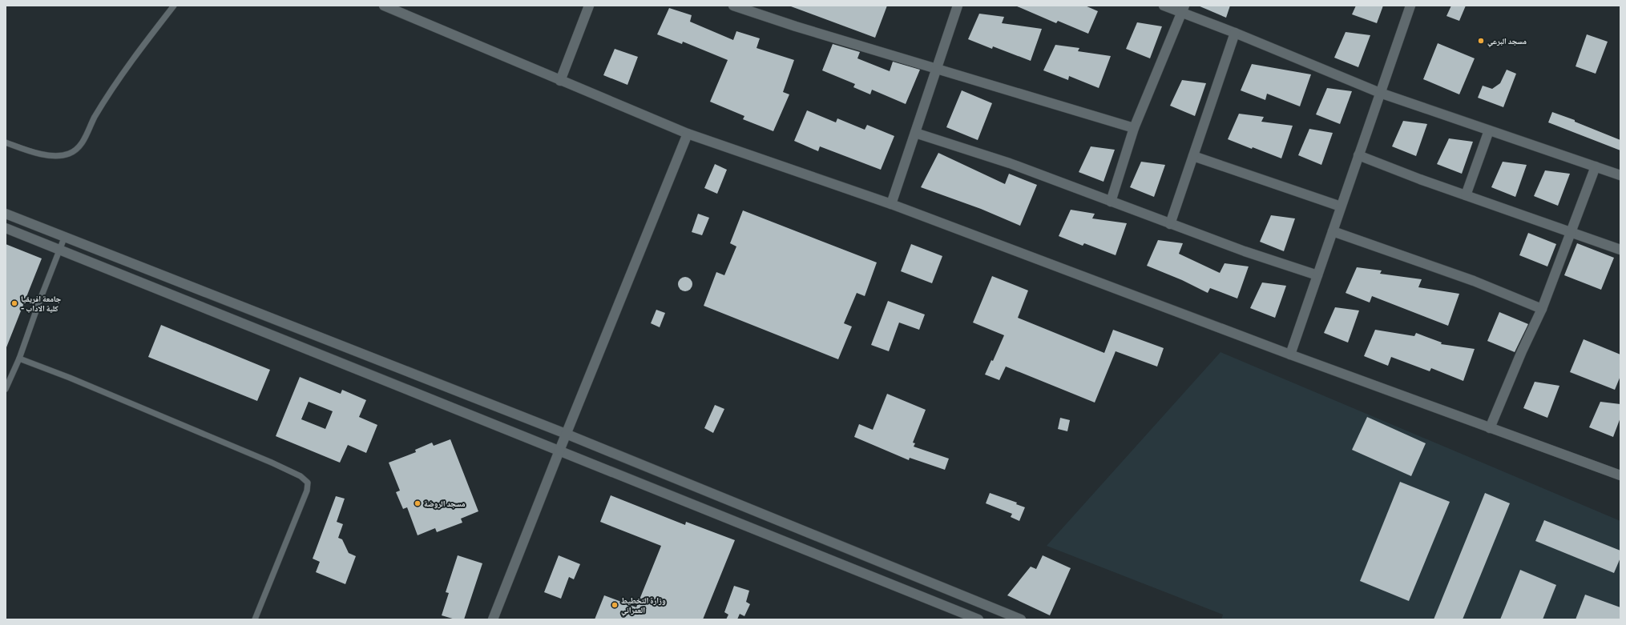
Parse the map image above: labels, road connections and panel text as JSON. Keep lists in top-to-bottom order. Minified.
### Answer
{"places":["مسجد البرعي","جامعة افريقيا - كلية الاداب","مسجد الروضة","وزارة التخطيط العمراني"]}
